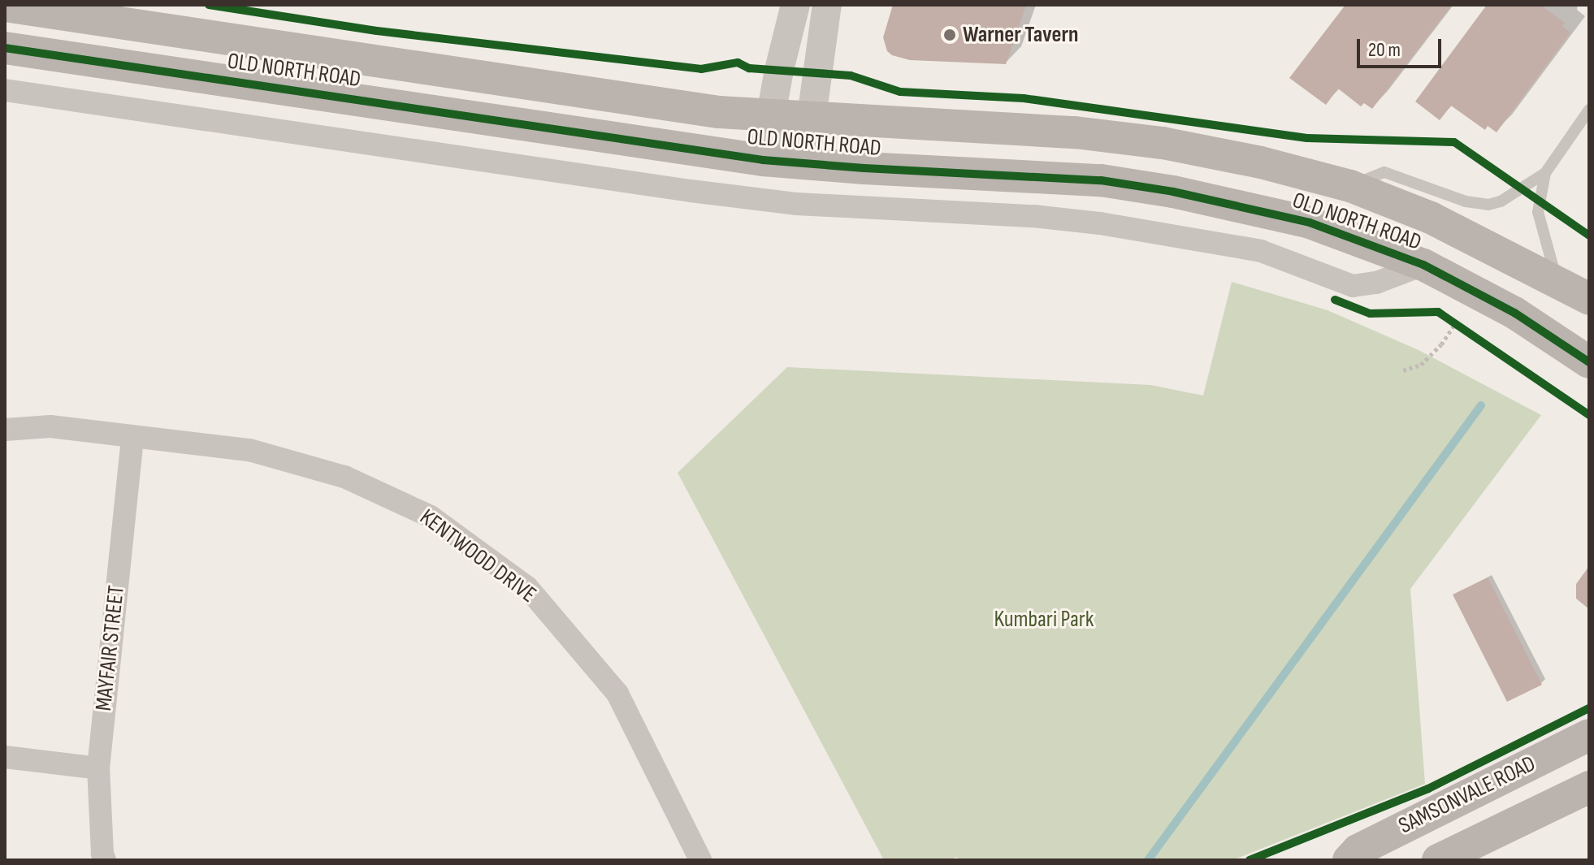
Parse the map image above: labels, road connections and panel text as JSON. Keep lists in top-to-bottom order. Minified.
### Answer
{"streets":{"main road":["OLD NORTH ROAD","SAMSONVALE ROAD"],"street":["KENTWOOD DRIVE","MAYFAIR STREET"]},"crossings":[["KENTWOOD DRIVE","MAYFAIR STREET"]],"parks":["Kumbari Park"],"places":["Warner Tavern"],"scale_bar":"20 m"}
